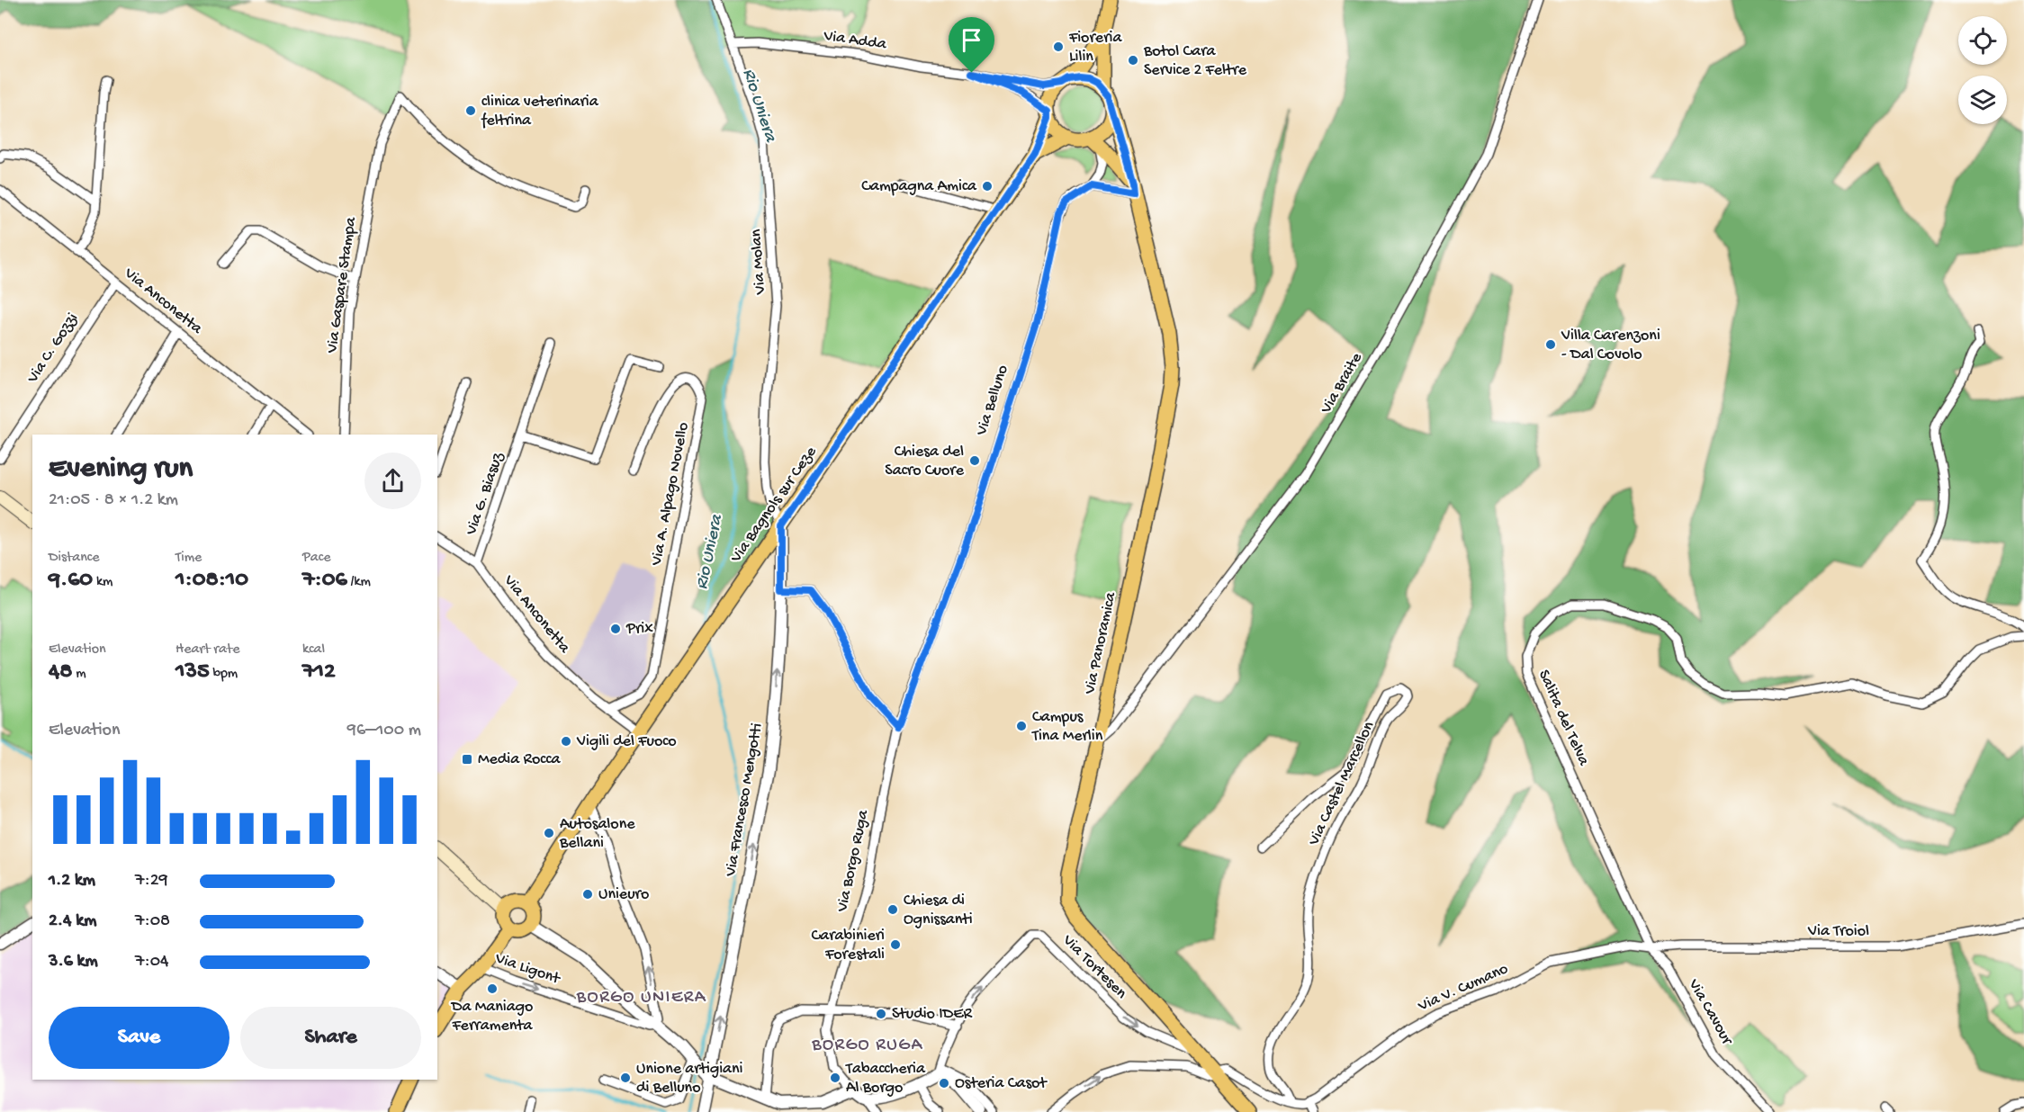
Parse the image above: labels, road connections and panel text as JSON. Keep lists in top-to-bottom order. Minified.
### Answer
{"streets":{"main road":["Via Bagnols sur Ceze","Via Panoramica"],"street":["Via Adda","Via Molan","Via Gaspare Stampa","Via Anconetta","Via C. Gozzi","Via Braite","Via Belluno","Via G. Biasuz","Via A. Alpago Novello","Salita del Telva","Via Castel Marcellon","Via Francesco Mengotti","Via Borgo Ruga","Via Troiol","Via Tortesen","Via Ligont","Via V. Cumano","Via Cavour"]},"crossings":[["Via Adda","Via Molan"],["Via Adda","Via Bagnols sur Ceze"],["Via Adda","Via Panoramica"],["Via Molan","Via Bagnols sur Ceze"],["Via Molan","Via Francesco Mengotti"],["Via Anconetta","Via C. Gozzi"],["Via Anconetta","Via G. Biasuz"],["Via Anconetta","Via A. Alpago Novello"],["Via Anconetta","Via Bagnols sur Ceze"],["Via Braite","Via Panoramica"],["Via Belluno","Via Borgo Ruga"],["Via Bagnols sur Ceze","Via Panoramica"],["Via Bagnols sur Ceze","Via Francesco Mengotti"],["Via Panoramica","Via Tortesen"],["Salita del Telva","Via Troiol"],["Salita del Telva","Via V. Cumano"],["Salita del Telva","Via Cavour"],["Via Troiol","Via V. Cumano"],["Via Troiol","Via Cavour"],["Via V. Cumano","Via Cavour"]],"one_way":["Via Francesco Mengotti"],"districts":["BORGO UNIERA","BORGO RUGA"],"water":["Rio Uniera"],"places":{"other":["Fioreria Lilin","Botol Cara Service 2 Feltre","clinica veterinaria feltrina","Campagna Amica","Villa Carenzoni - Dal Covolo","Chiesa del Sacro Cuore","Prix","Campus Tina Merlin","Vigili del Fuoco","Autosalone Bellani","Unieuro","Chiesa di Ognissanti","Carabinieri Forestali","Da Maniago Ferramenta","Studio IDER","Unione artigiani di Belluno","Tabaccheria Al Borgo","Osteria Casot"],"transit":["Media Rocca"]},"page":{"heading":["Evening run","21:05 · 8 × 1.2 km"],"stats":[["Distance","9.60 km"],["Time","1:08:10"],["Pace","7:06 /km"],["Elevation","48 m"],["Heart rate","135 bpm"],["kcal","712"]],"chart":["Elevation","96–100 m"],"list":[{"name":"1.2 km","note":"7:29"},{"name":"2.4 km","note":"7:08"},{"name":"3.6 km","note":"7:04"}],"buttons":["Save","Share"]}}
